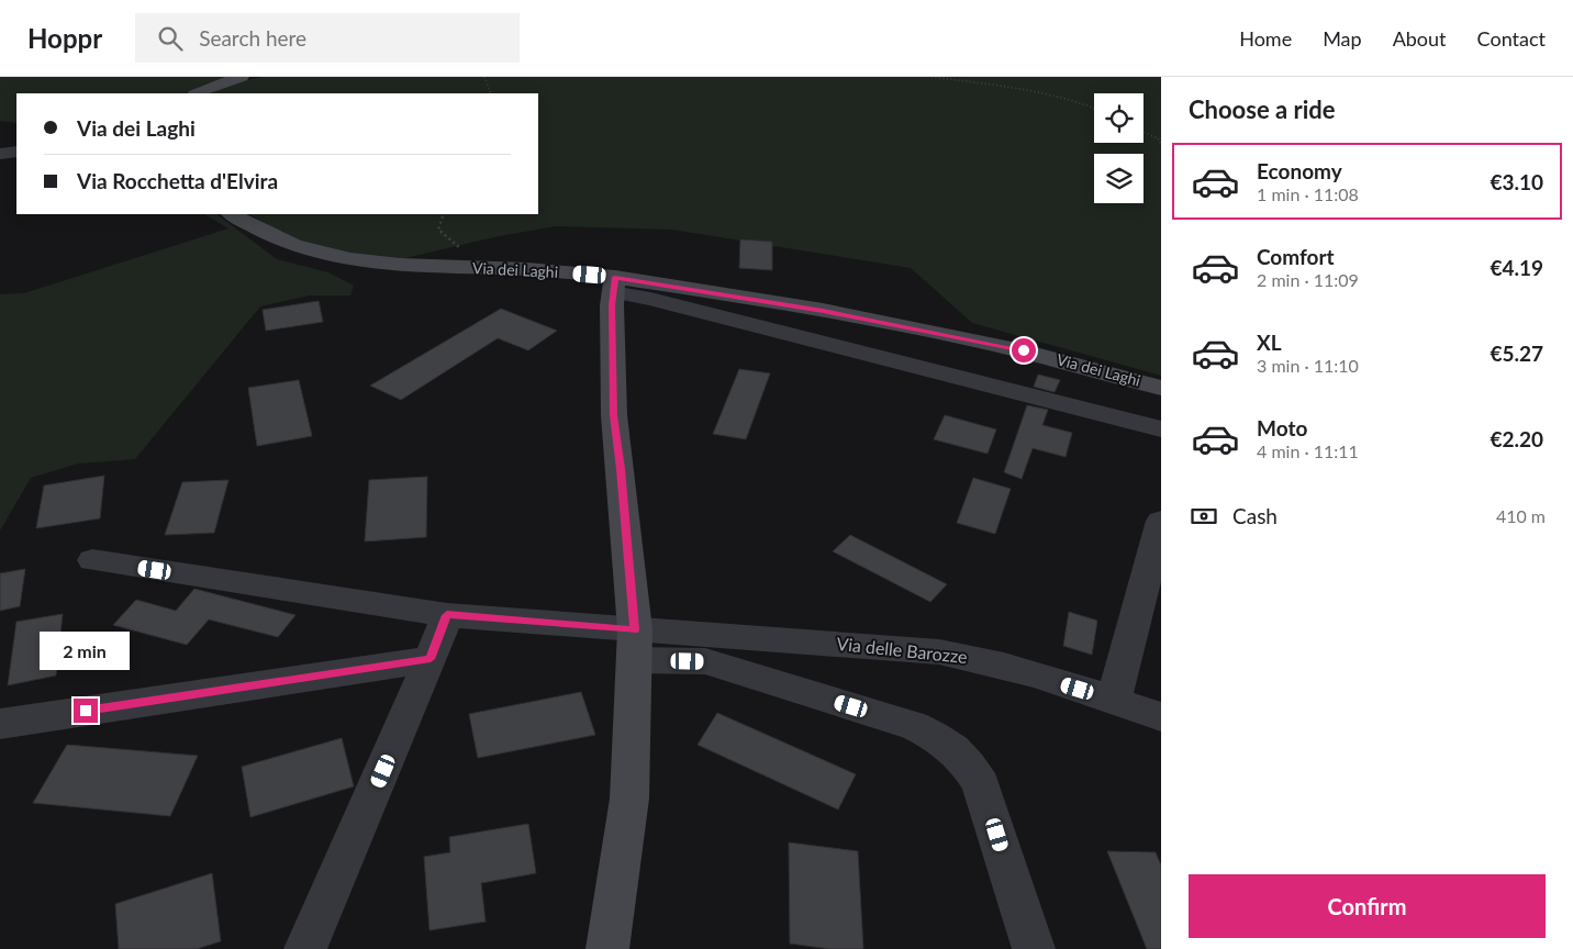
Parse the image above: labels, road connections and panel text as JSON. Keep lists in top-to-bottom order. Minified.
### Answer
{"streets":{"main road":["Via dei Laghi"],"street":["Via delle Barozze"]},"page":{"header":"Hoppr","search":"Search here","nav":["Home","Map","About","Contact"],"heading":"Choose a ride","banner":["Via dei Laghi","Via Rocchetta d'Elvira"],"list":[{"name":"Economy","note":"1 min · 11:08","value":"€3.10"},{"name":"Comfort","note":"2 min · 11:09","value":"€4.19"},{"name":"XL","note":"3 min · 11:10","value":"€5.27"},{"name":"Moto","note":"4 min · 11:11","value":"€2.20"}],"pay":["Cash","410 m"],"bubble":"2 min","buttons":"Confirm"}}
